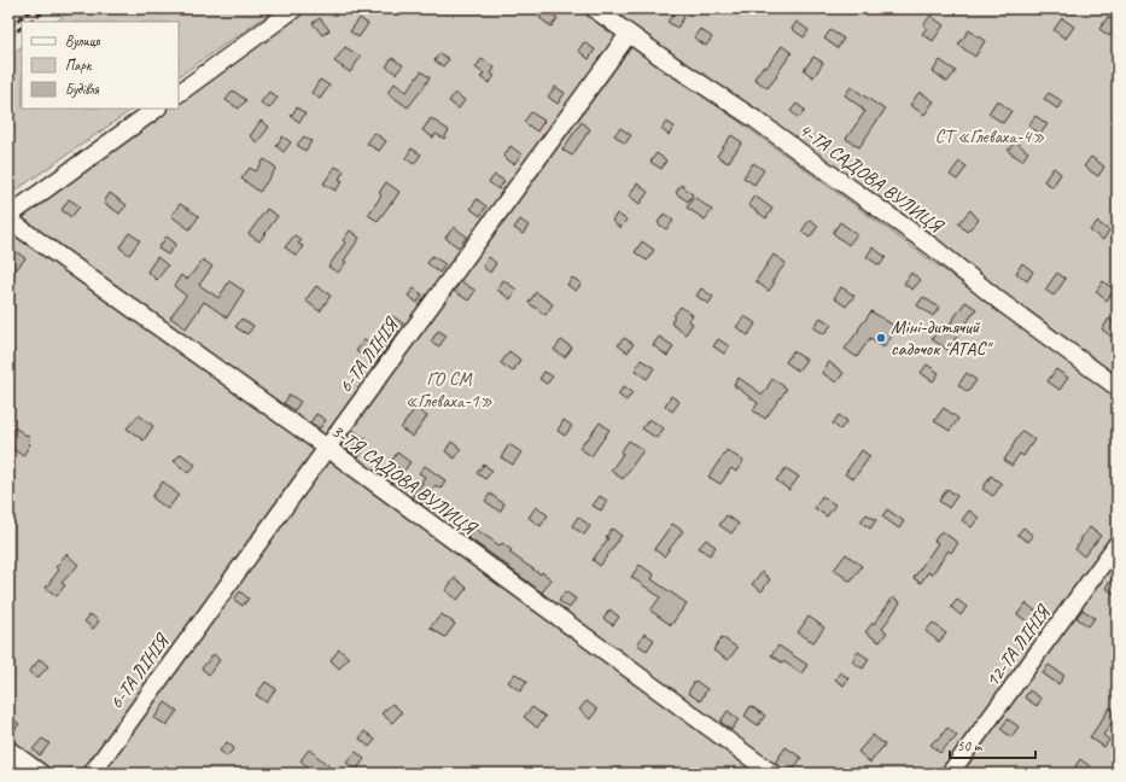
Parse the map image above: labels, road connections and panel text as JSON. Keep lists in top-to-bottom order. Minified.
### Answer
{"streets":{"street":["4-ТА САДОВА ВУЛИЦЯ","6-ТА ЛІНІЯ","3-ТЯ САДОВА ВУЛИЦЯ","12-ТА ЛІНІЯ"]},"crossings":[["4-ТА САДОВА ВУЛИЦЯ","6-ТА ЛІНІЯ"],["6-ТА ЛІНІЯ","3-ТЯ САДОВА ВУЛИЦЯ"]],"parks":["СТ «Глеваха-4»","ГО СМ «Глеваха-1»"],"places":["Міні-дитячий садочок \"АТАС\""],"legend":["Вулиця","Парк","Будівля"],"scale_bar":"50 m"}
